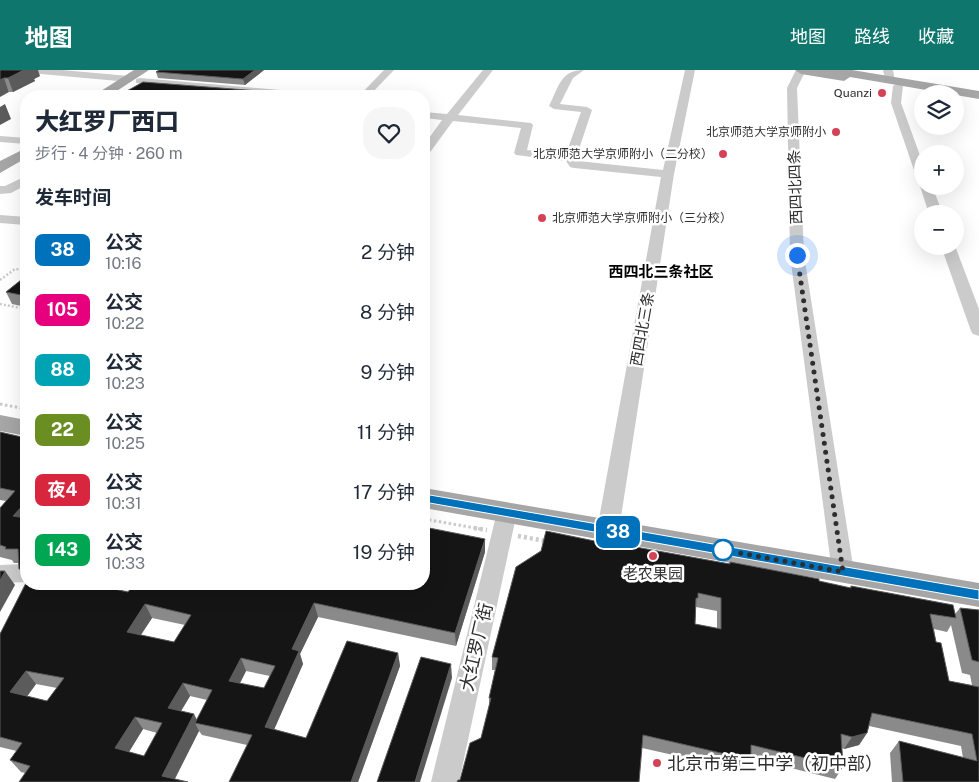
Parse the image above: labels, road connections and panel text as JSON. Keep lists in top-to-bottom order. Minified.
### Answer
{"streets":{"street":["西四北四条","西四北三条","大红罗厂街"]},"districts":["西四北三条社区"],"places":["Quanzi","北京师范大学京师附小","北京师范大学京师附小（二分校）","北京师范大学京师附小（三分校）","老农果园","北京市第三中学（初中部）"],"lines":["bus line 38"],"page":{"header":"地图","nav":["地图","路线","收藏"],"on_map":"38","map_buttons":["+","−"],"heading":[["大红罗厂西口","步行 · 4 分钟 · 260 m"],"发车时间"],"list":[{"mark":"38","name":"公交","note":"10:16","value":"2 分钟"},{"mark":"105","name":"公交","note":"10:22","value":"8 分钟"},{"mark":"88","name":"公交","note":"10:23","value":"9 分钟"},{"mark":"22","name":"公交","note":"10:25","value":"11 分钟"},{"mark":"夜4","name":"公交","note":"10:31","value":"17 分钟"},{"mark":"143","name":"公交","note":"10:33","value":"19 分钟"}]}}
